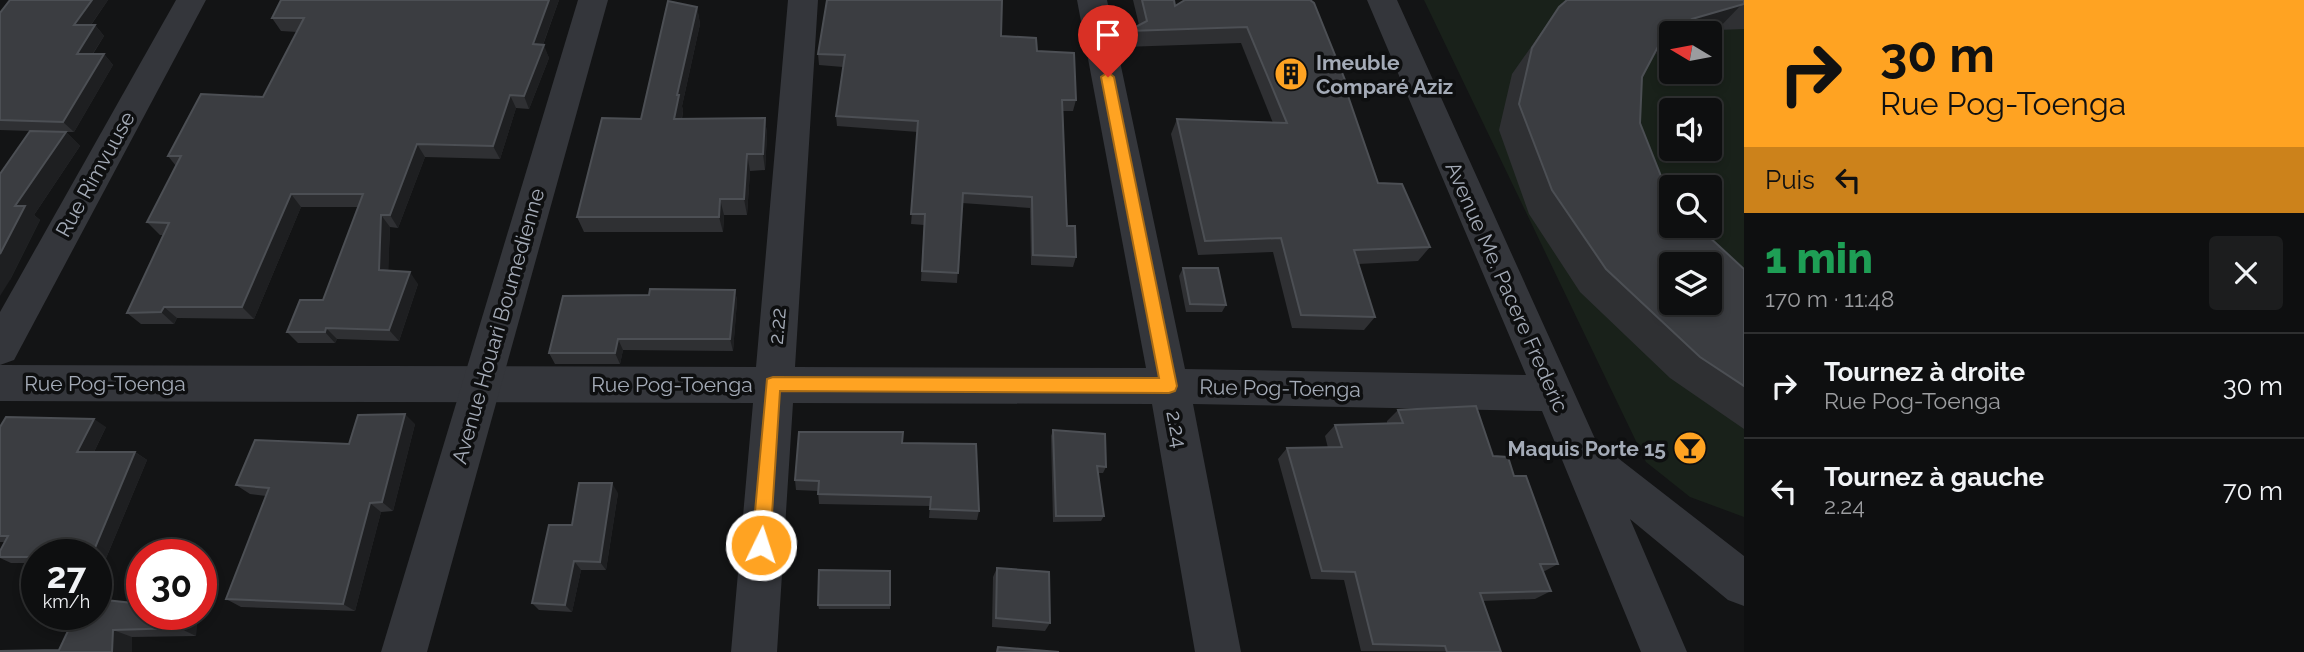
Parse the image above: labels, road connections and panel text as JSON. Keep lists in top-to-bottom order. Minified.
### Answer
{"streets":{"street":["Rue Rimvuuse","Avenue Me. Pacere Frederic","Avenue Houari Boumedienne","2.22","Rue Pog-Toenga","2.24"]},"crossings":[["Avenue Me. Pacere Frederic","Rue Pog-Toenga"],["Avenue Houari Boumedienne","Rue Pog-Toenga"],["2.22","Rue Pog-Toenga"],["Rue Pog-Toenga","2.24"]],"places":{"building":["Imeuble Comparé Aziz"],"bar":["Maquis Porte 15"]},"north":"left","page":{"turn":["30 m","Rue Pog-Toenga"],"then":"Puis","heading":["1 min","170 m · 11:48"],"list":[{"name":"Tournez à droite","note":"Rue Pog-Toenga","value":"30 m"},{"name":"Tournez à gauche","note":"2.24","value":"70 m"}],"speed":"27 km/h","limit":"30"}}
